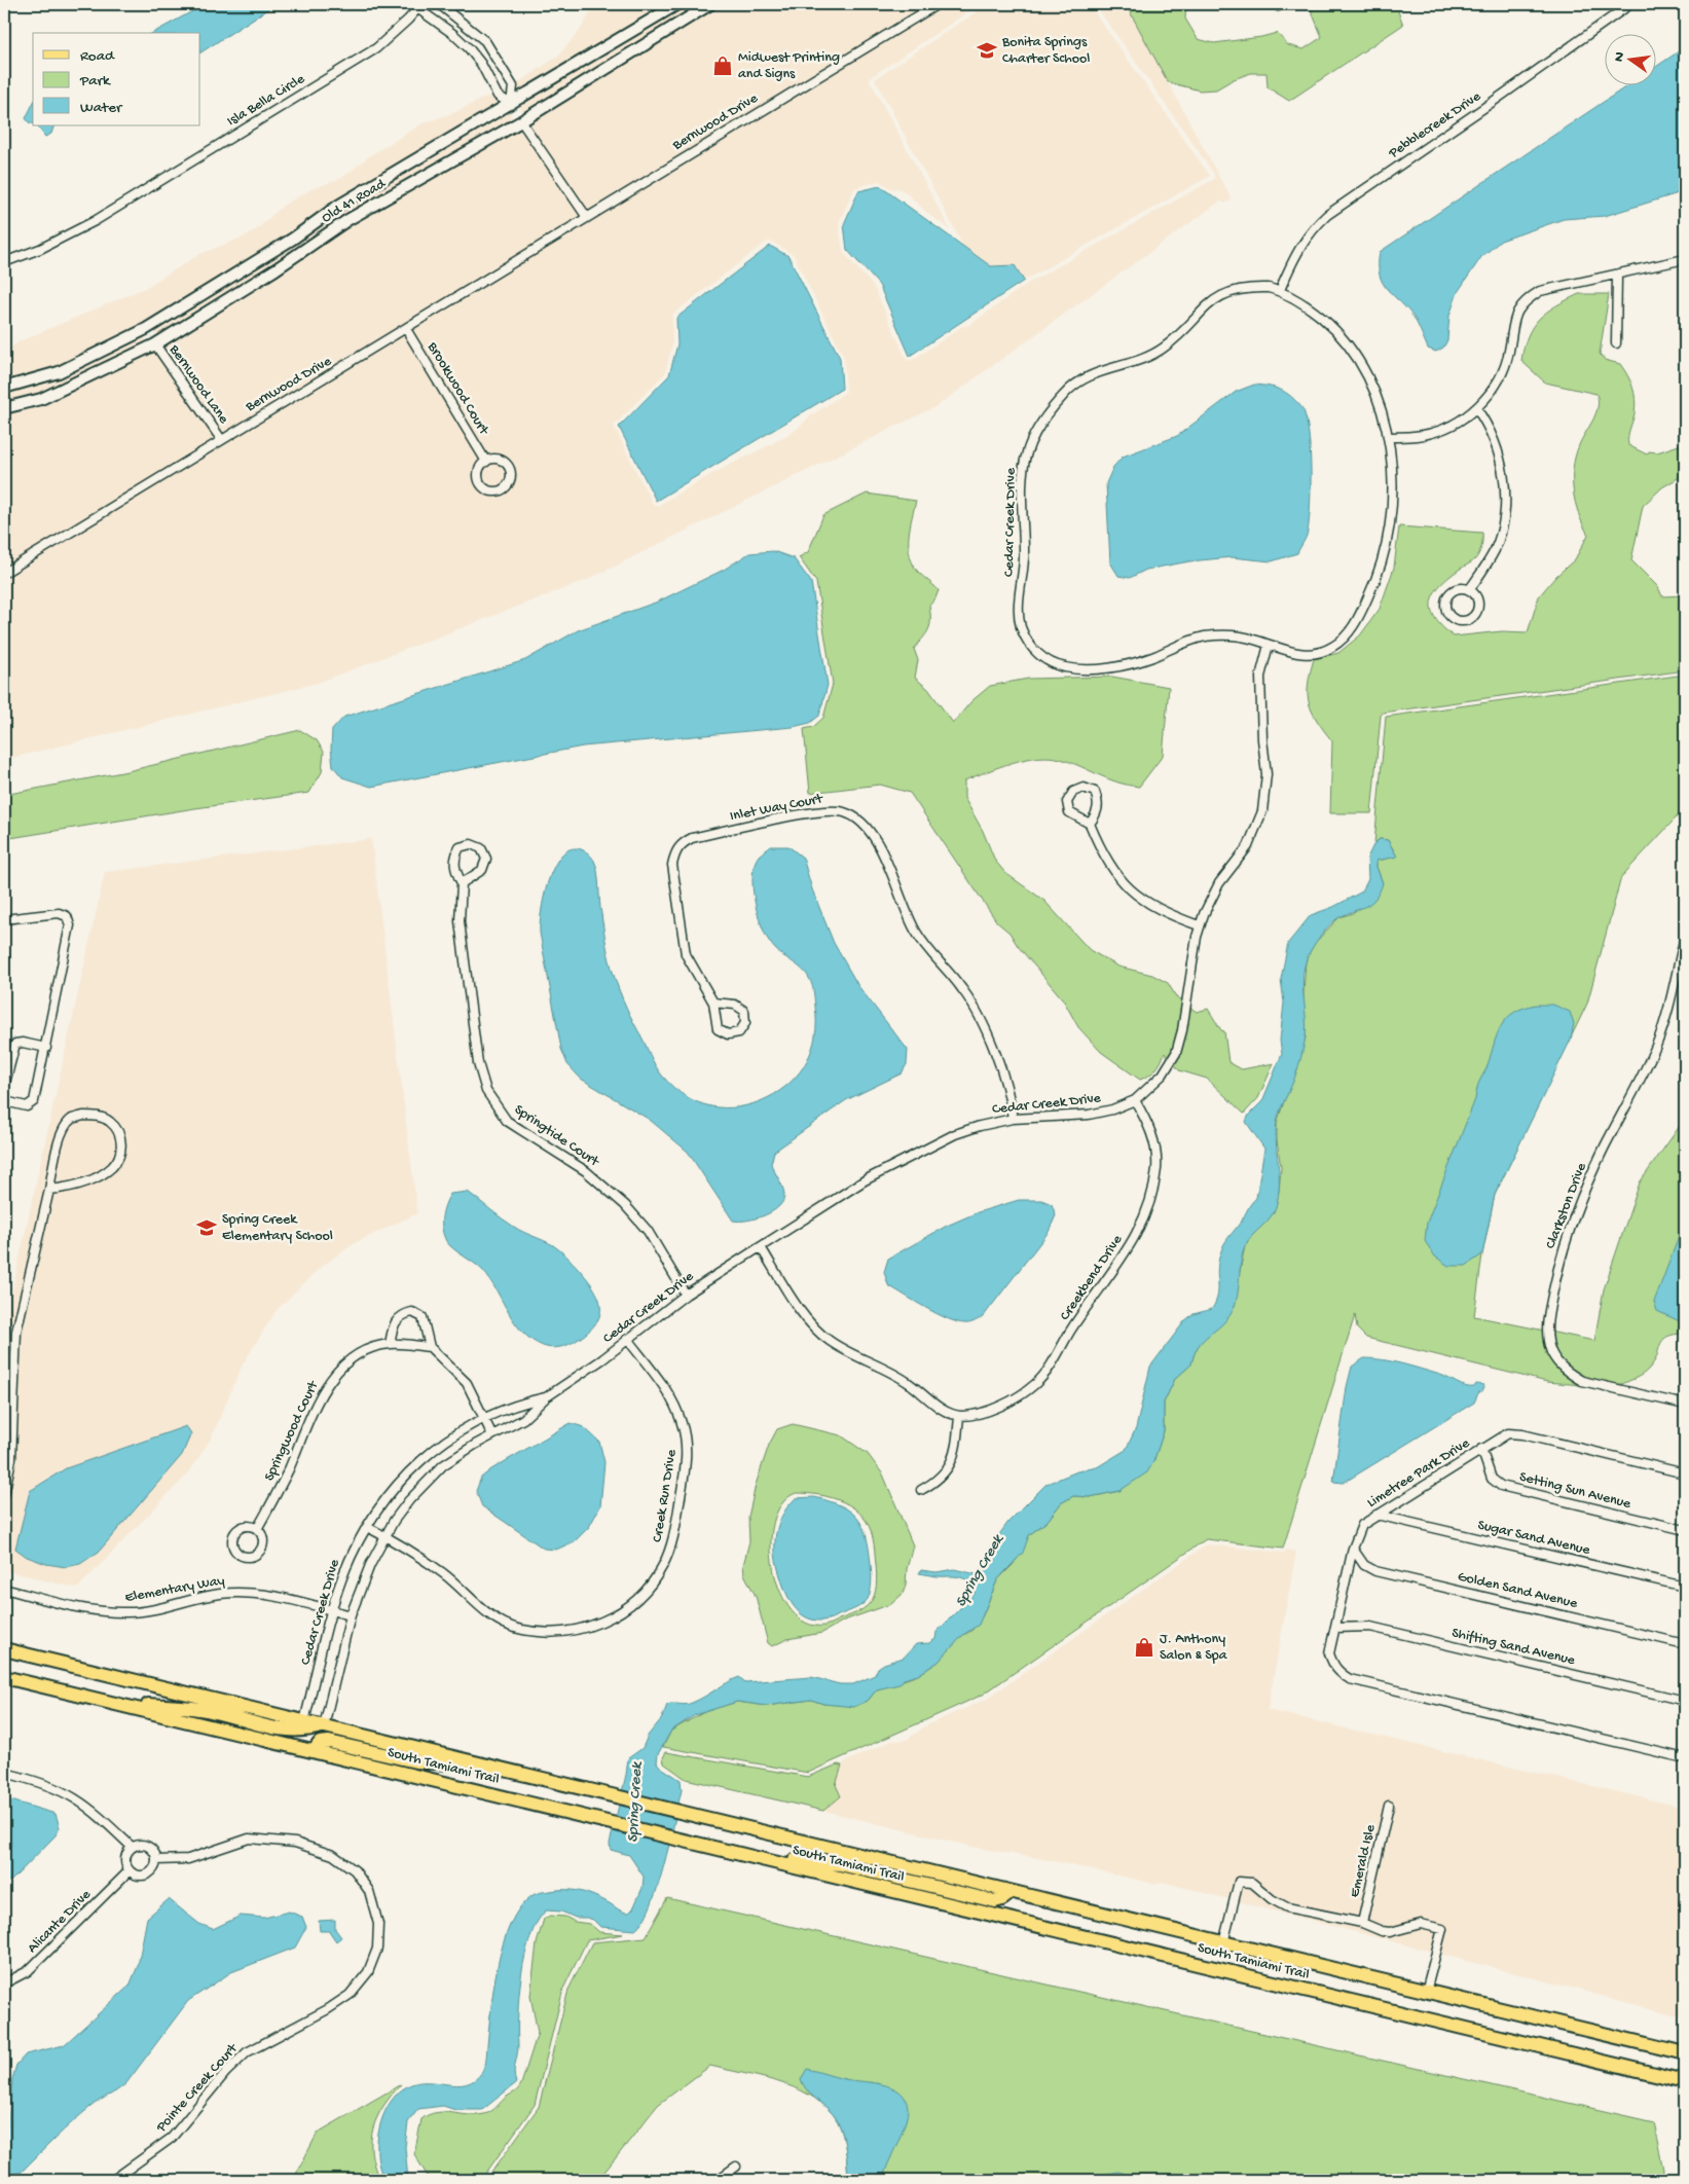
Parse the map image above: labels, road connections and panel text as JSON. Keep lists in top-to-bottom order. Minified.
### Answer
{"streets":{"main road":["South Tamiami Trail"],"street":["Isla Bella Circle","Bernwood Drive","Pebblecreek Drive","Old 41 Road","Bernwood Lane","Brookwood Court","Cedar Creek Drive","Inlet Way Court","Springtide Court","Clarkston Drive","Creekbend Drive","Springwood Court","Limetree Park Drive","Setting Sun Avenue","Creek Run Drive","Sugar Sand Avenue","Elementary Way","Golden Sand Avenue","Shifting Sand Avenue","Emerald Isle","Alicante Drive","Pointe Creek Court"]},"crossings":[["Bernwood Drive","Bernwood Lane"],["Bernwood Drive","Brookwood Court"],["Pebblecreek Drive","Cedar Creek Drive"],["Old 41 Road","Bernwood Lane"],["Cedar Creek Drive","Inlet Way Court"],["Cedar Creek Drive","Springtide Court"],["Cedar Creek Drive","Creekbend Drive"],["Cedar Creek Drive","Creek Run Drive"],["Cedar Creek Drive","Elementary Way"],["Cedar Creek Drive","South Tamiami Trail"],["Limetree Park Drive","Setting Sun Avenue"],["Limetree Park Drive","Sugar Sand Avenue"],["Limetree Park Drive","Golden Sand Avenue"],["Limetree Park Drive","Shifting Sand Avenue"],["Alicante Drive","Pointe Creek Court"]],"water":["Spring Creek"],"places":{"school or university":["Bonita Springs Charter School","Spring Creek Elementary School"],"shop":["Midwest Printing and Signs","J. Anthony Salon & Spa"]},"legend":["Road","Park","Water"],"north":"left"}
